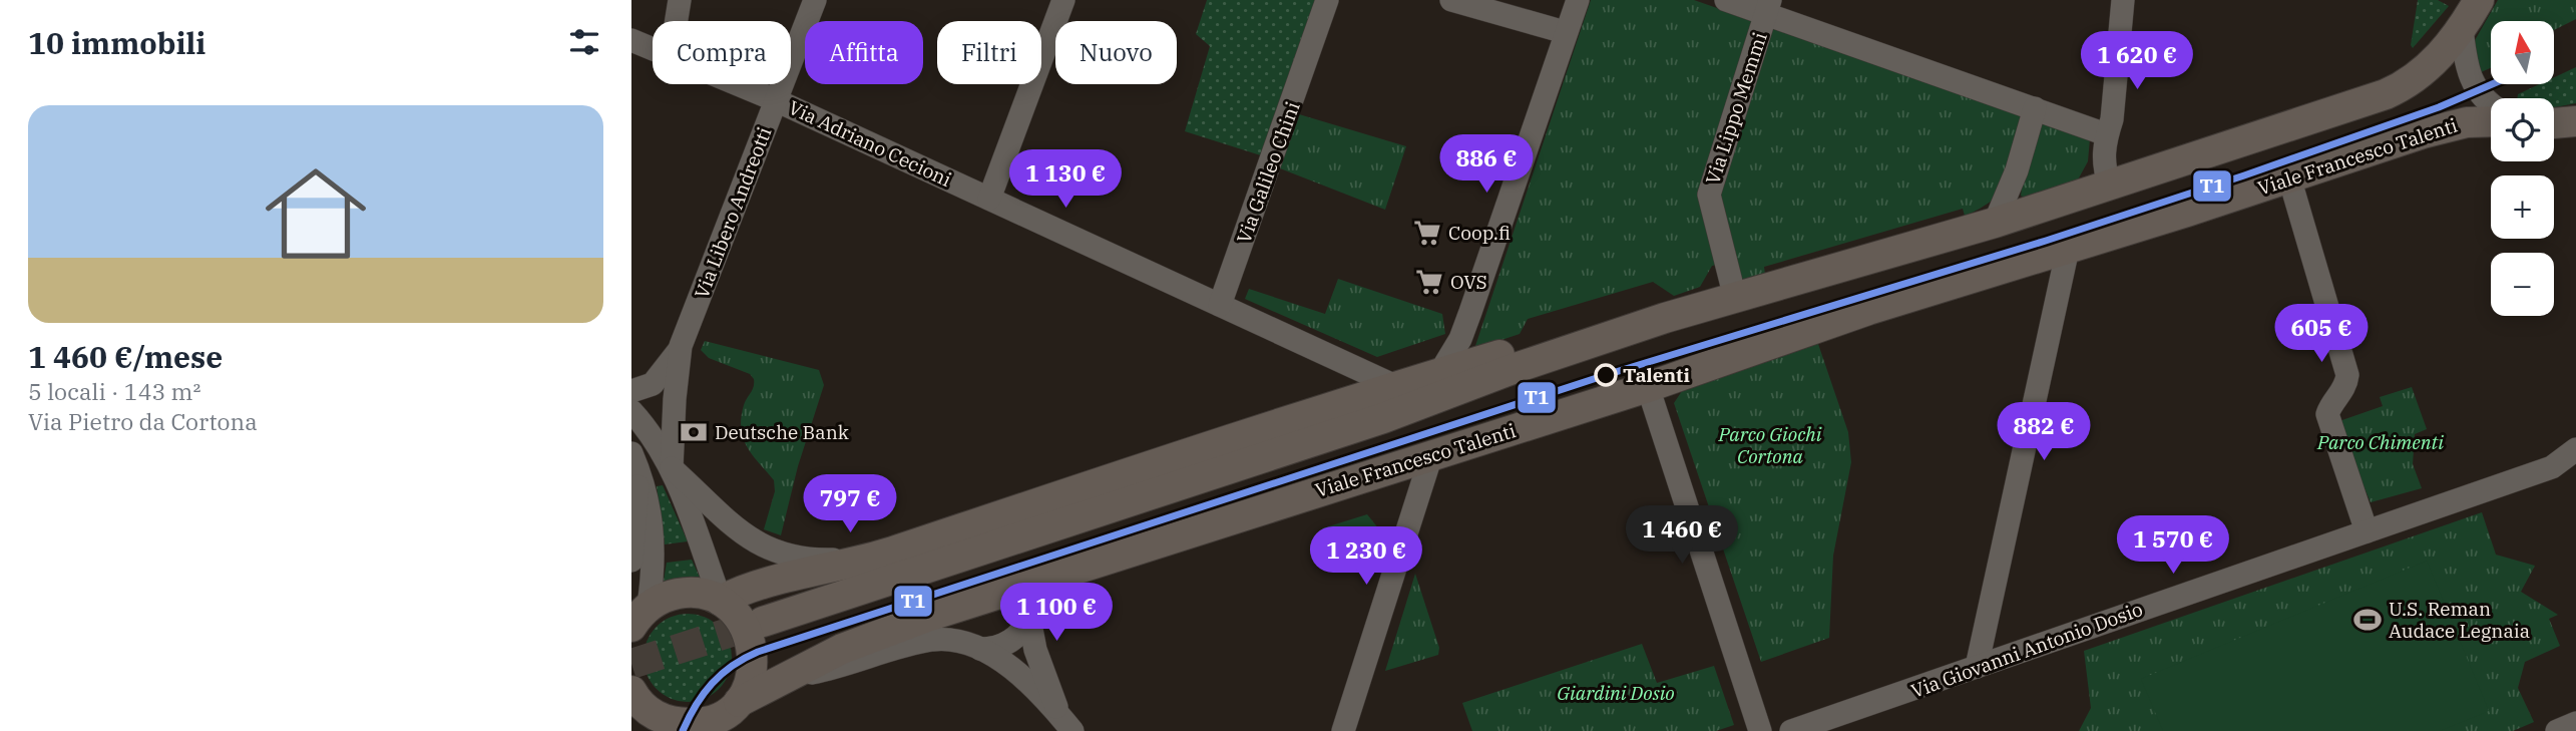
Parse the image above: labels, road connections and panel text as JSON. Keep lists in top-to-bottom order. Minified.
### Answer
{"streets":{"main road":["Viale Francesco Talenti"],"street":["Via Lippo Memmi","Via Adriano Cecioni","Via Galileo Chini","Via Libero Andreotti","Via Giovanni Antonio Dosio"]},"crossings":[["Via Adriano Cecioni","Via Galileo Chini"],["Via Adriano Cecioni","Via Libero Andreotti"]],"parks":["Parco Giochi Cortona","Parco Chimenti","Giardini Dosio"],"places":{"supermarket":["Coop.fi","OVS"],"other":["Talenti"],"bank":["Deutsche Bank"],"sports":["U.S. Reman Audace Legnaia"]},"lines":["transit line T1"],"north":"top","page":{"heading":"10 immobili","map_buttons":["+","−"],"chip":["Compra","Affitta","Filtri","Nuovo"],"price":["1 620 €","886 €","1 130 €","605 €","882 €","797 €","1 460 €","1 570 €","1 230 €","1 100 €"],"list":[{"name":"1 460 €/mese","note":"5 locali · 143 m² · Via Pietro da Cortona"}]}}
